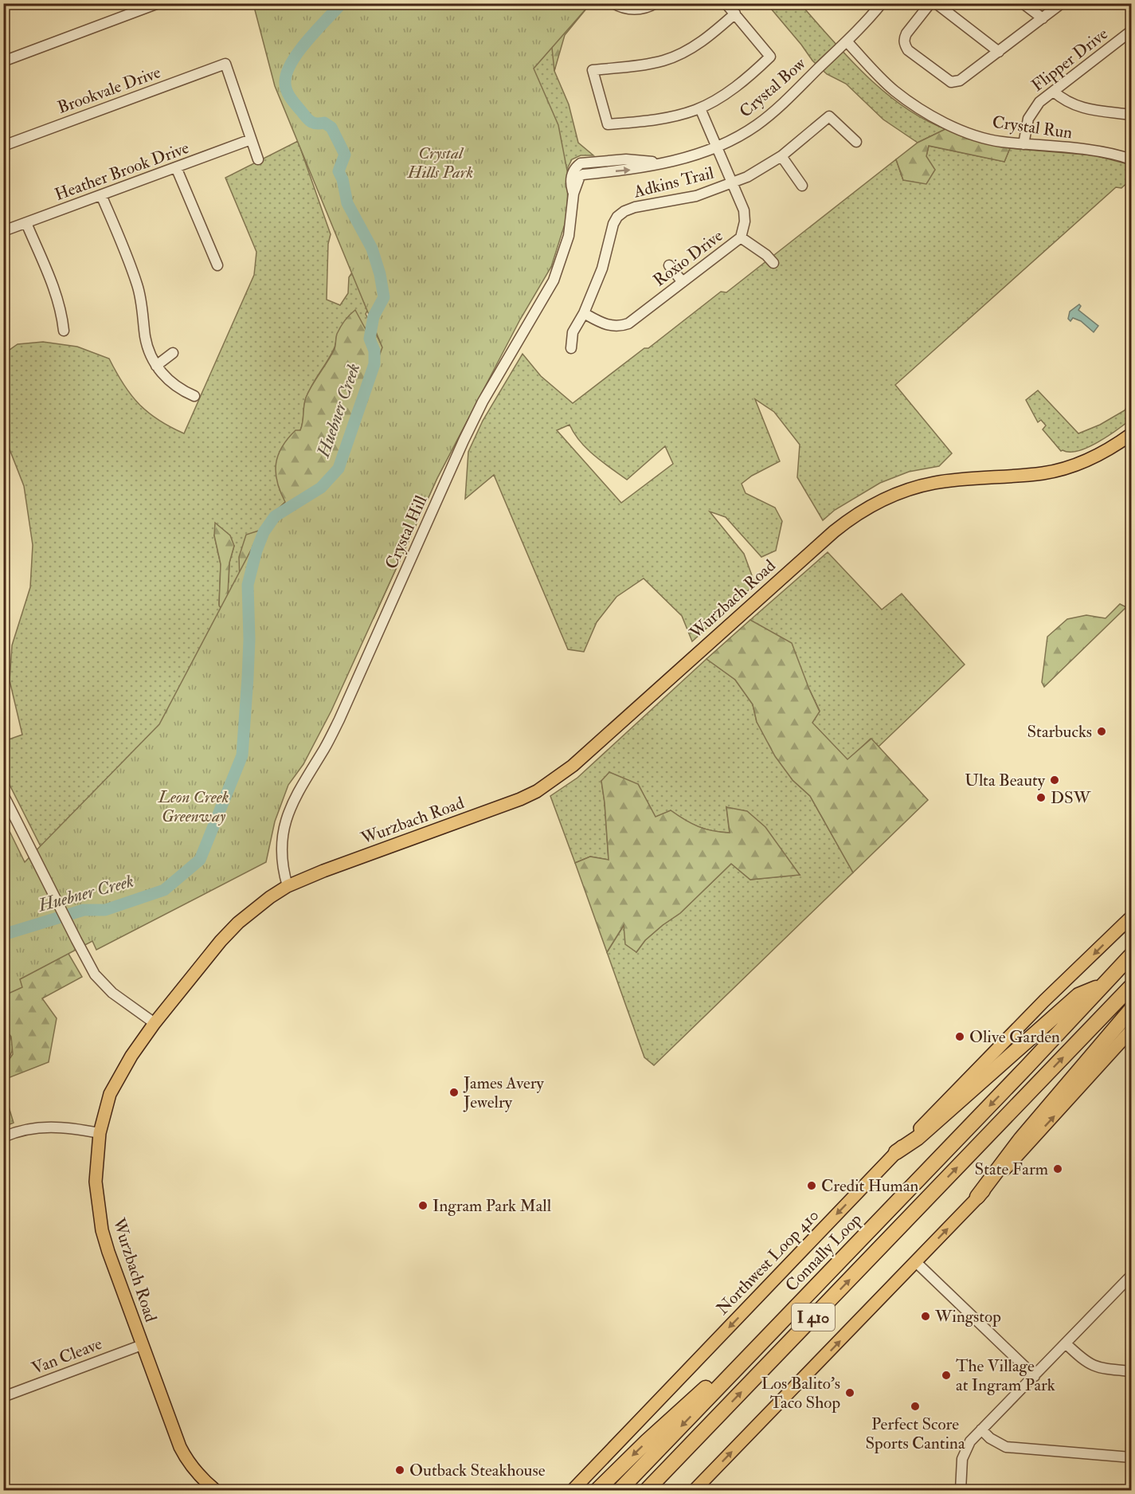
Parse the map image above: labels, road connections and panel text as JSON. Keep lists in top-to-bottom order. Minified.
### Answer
{"streets":{"highway":["Connally Loop","I 410"],"main road":["Wurzbach Road","Northwest Loop 410"],"street":["Flipper Drive","Crystal Bow","Brookvale Drive","Crystal Run","Heather Brook Drive","Adkins Trail","Roxio Drive","Crystal Hill","Van Cleave"]},"crossings":[["Flipper Drive","Crystal Run"],["Crystal Bow","Crystal Run"],["Crystal Bow","Roxio Drive"],["Crystal Bow","Crystal Hill"],["Brookvale Drive","Heather Brook Drive"],["Adkins Trail","Roxio Drive"],["Crystal Hill","Wurzbach Road"],["Wurzbach Road","Van Cleave"]],"water":["Huebner Creek"],"parks":["Crystal Hills Park","Leon Creek Greenway"],"places":["Starbucks","Ulta Beauty","DSW","Olive Garden","James Avery Jewelry","State Farm","Credit Human","Ingram Park Mall","Wingstop","The Village at Ingram Park","Los Balito's Taco Shop","Perfect Score Sports Cantina","Outback Steakhouse"]}
